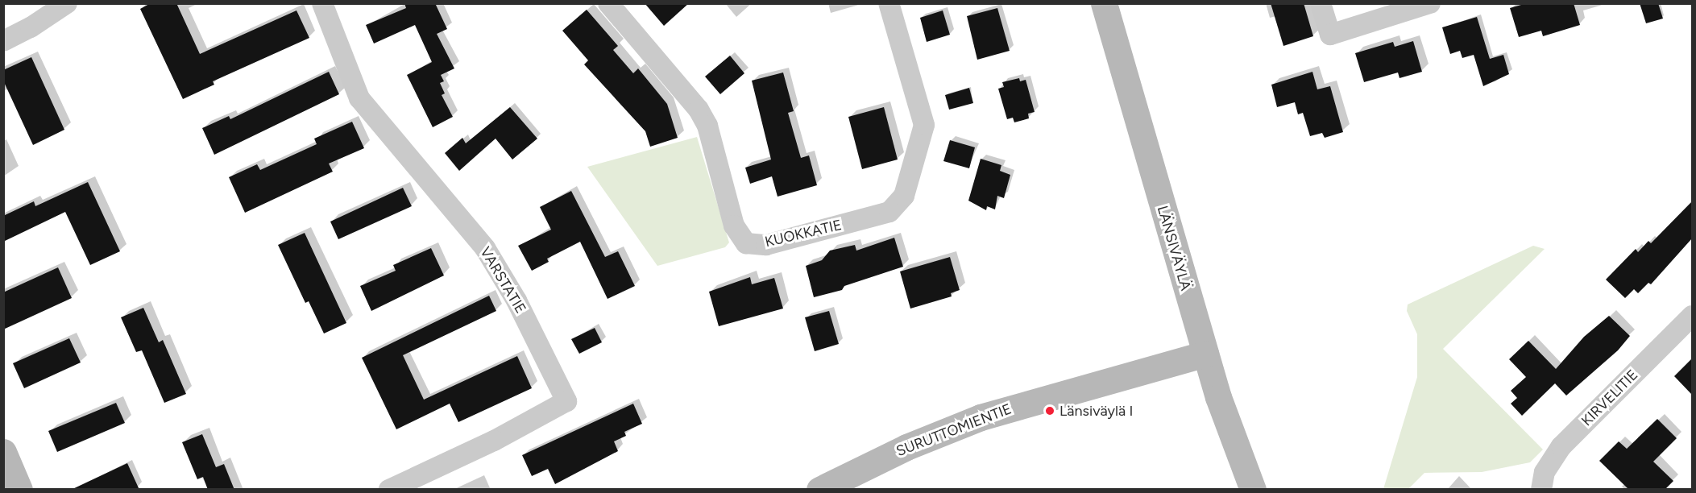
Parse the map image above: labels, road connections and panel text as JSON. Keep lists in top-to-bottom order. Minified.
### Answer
{"streets":{"main road":["LÄNSIVÄYLÄ","SURUTTOMIENTIE"],"street":["KUOKKATIE","VARSTATIE","KIRVELITIE"]},"crossings":[["LÄNSIVÄYLÄ","SURUTTOMIENTIE"]],"places":["Länsiväylä I"]}
